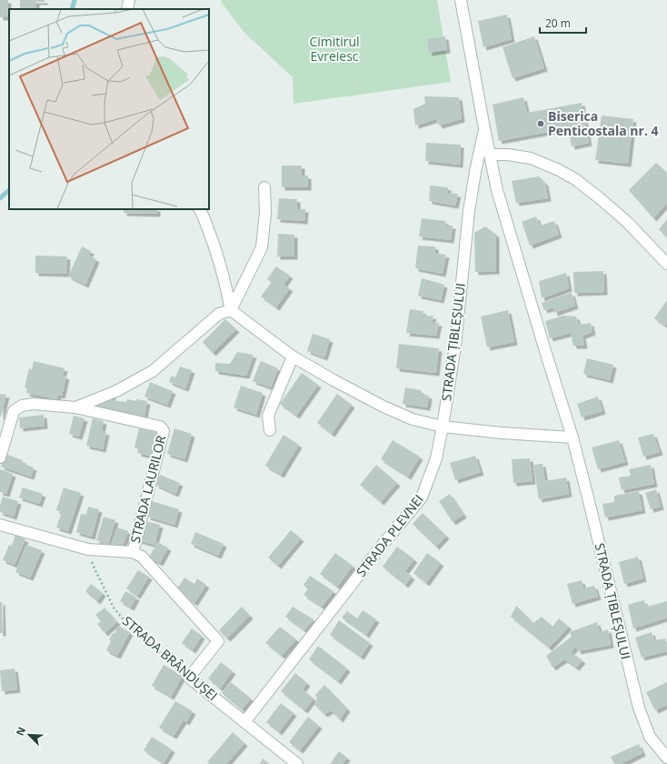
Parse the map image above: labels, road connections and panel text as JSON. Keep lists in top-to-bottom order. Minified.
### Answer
{"streets":{"street":["STRADA ȚIBLEȘULUI","STRADA LAURILOR","STRADA PLEVNEI","STRADA BRÂNDUȘEI"]},"crossings":[["STRADA ȚIBLEȘULUI","STRADA PLEVNEI"],["STRADA PLEVNEI","STRADA BRÂNDUȘEI"]],"parks":["Cimitirul Evreiesc"],"places":["Biserica Penticostala nr. 4"],"scale_bar":"20 m","north":"top left"}
